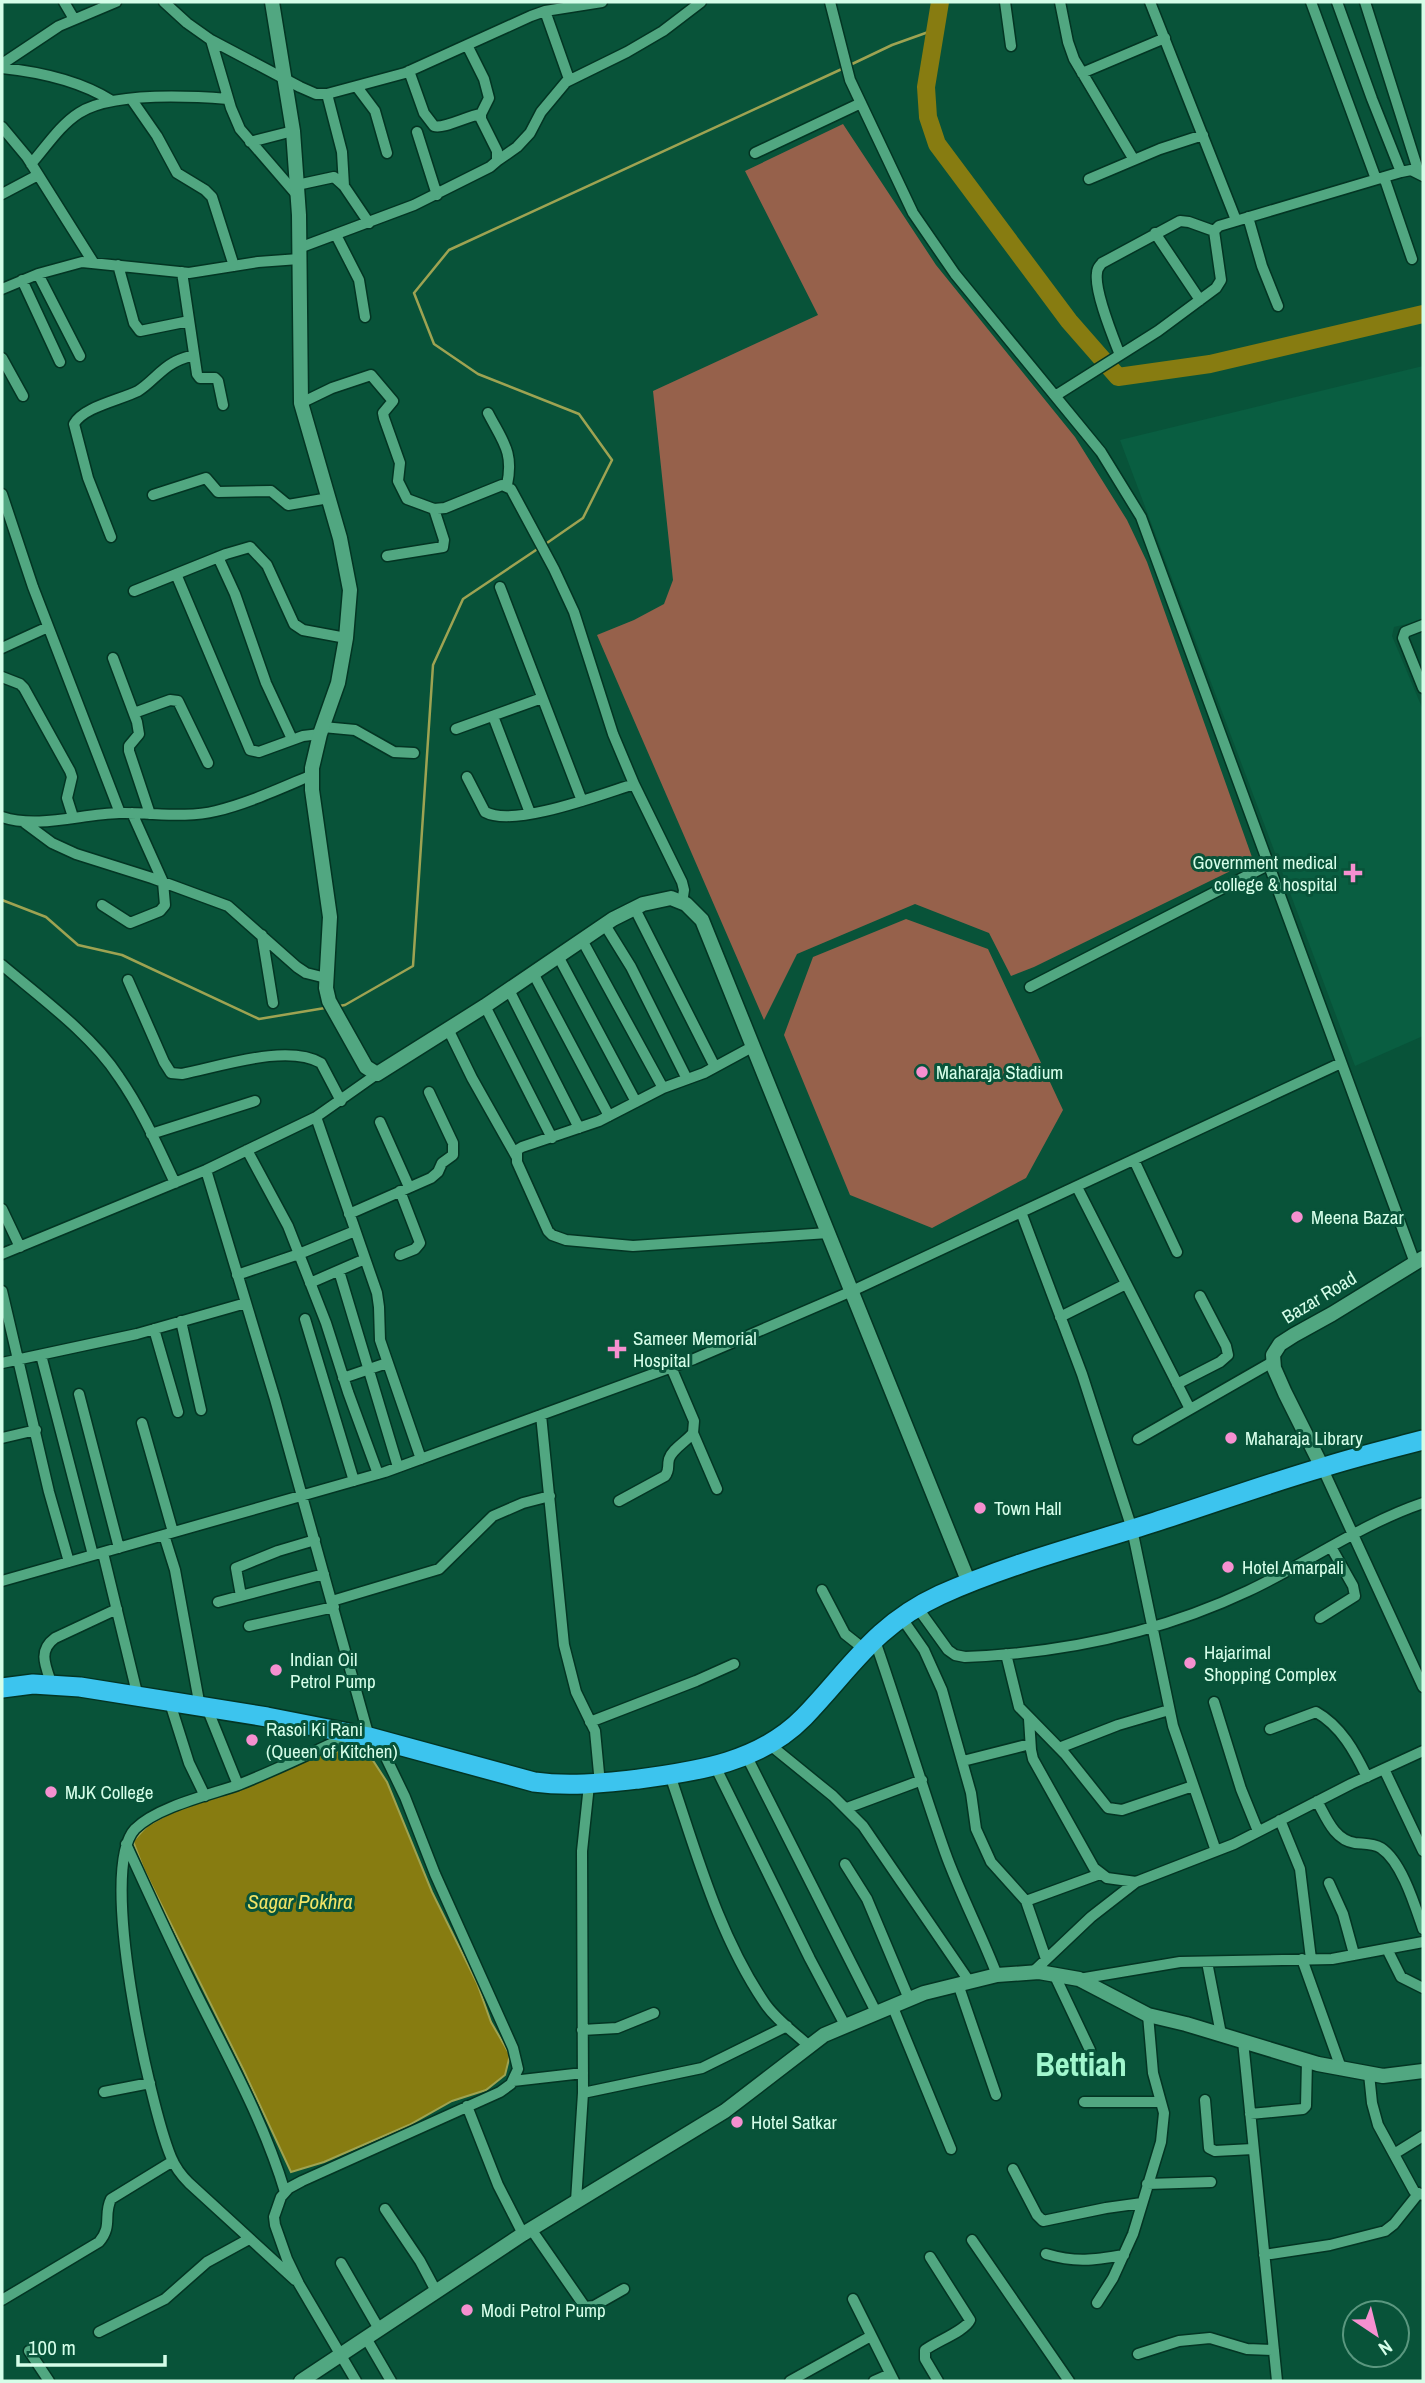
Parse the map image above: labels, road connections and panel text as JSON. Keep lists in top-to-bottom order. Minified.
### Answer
{"streets":{"street":["Bazar Road"]},"districts":["Bettiah"],"water":["Sagar Pokhra"],"places":{"health":["Government medical college & hospital","Sameer Memorial Hospital"],"other":["Maharaja Stadium","Meena Bazar","Maharaja Library","Town Hall","Hotel Amarpali","Hajarimal Shopping Complex","Indian Oil Petrol Pump","Rasoi Ki Rani (Queen of Kitchen)","MJK College","Hotel Satkar","Modi Petrol Pump"]},"scale_bar":"100 m","north":"bottom right"}
